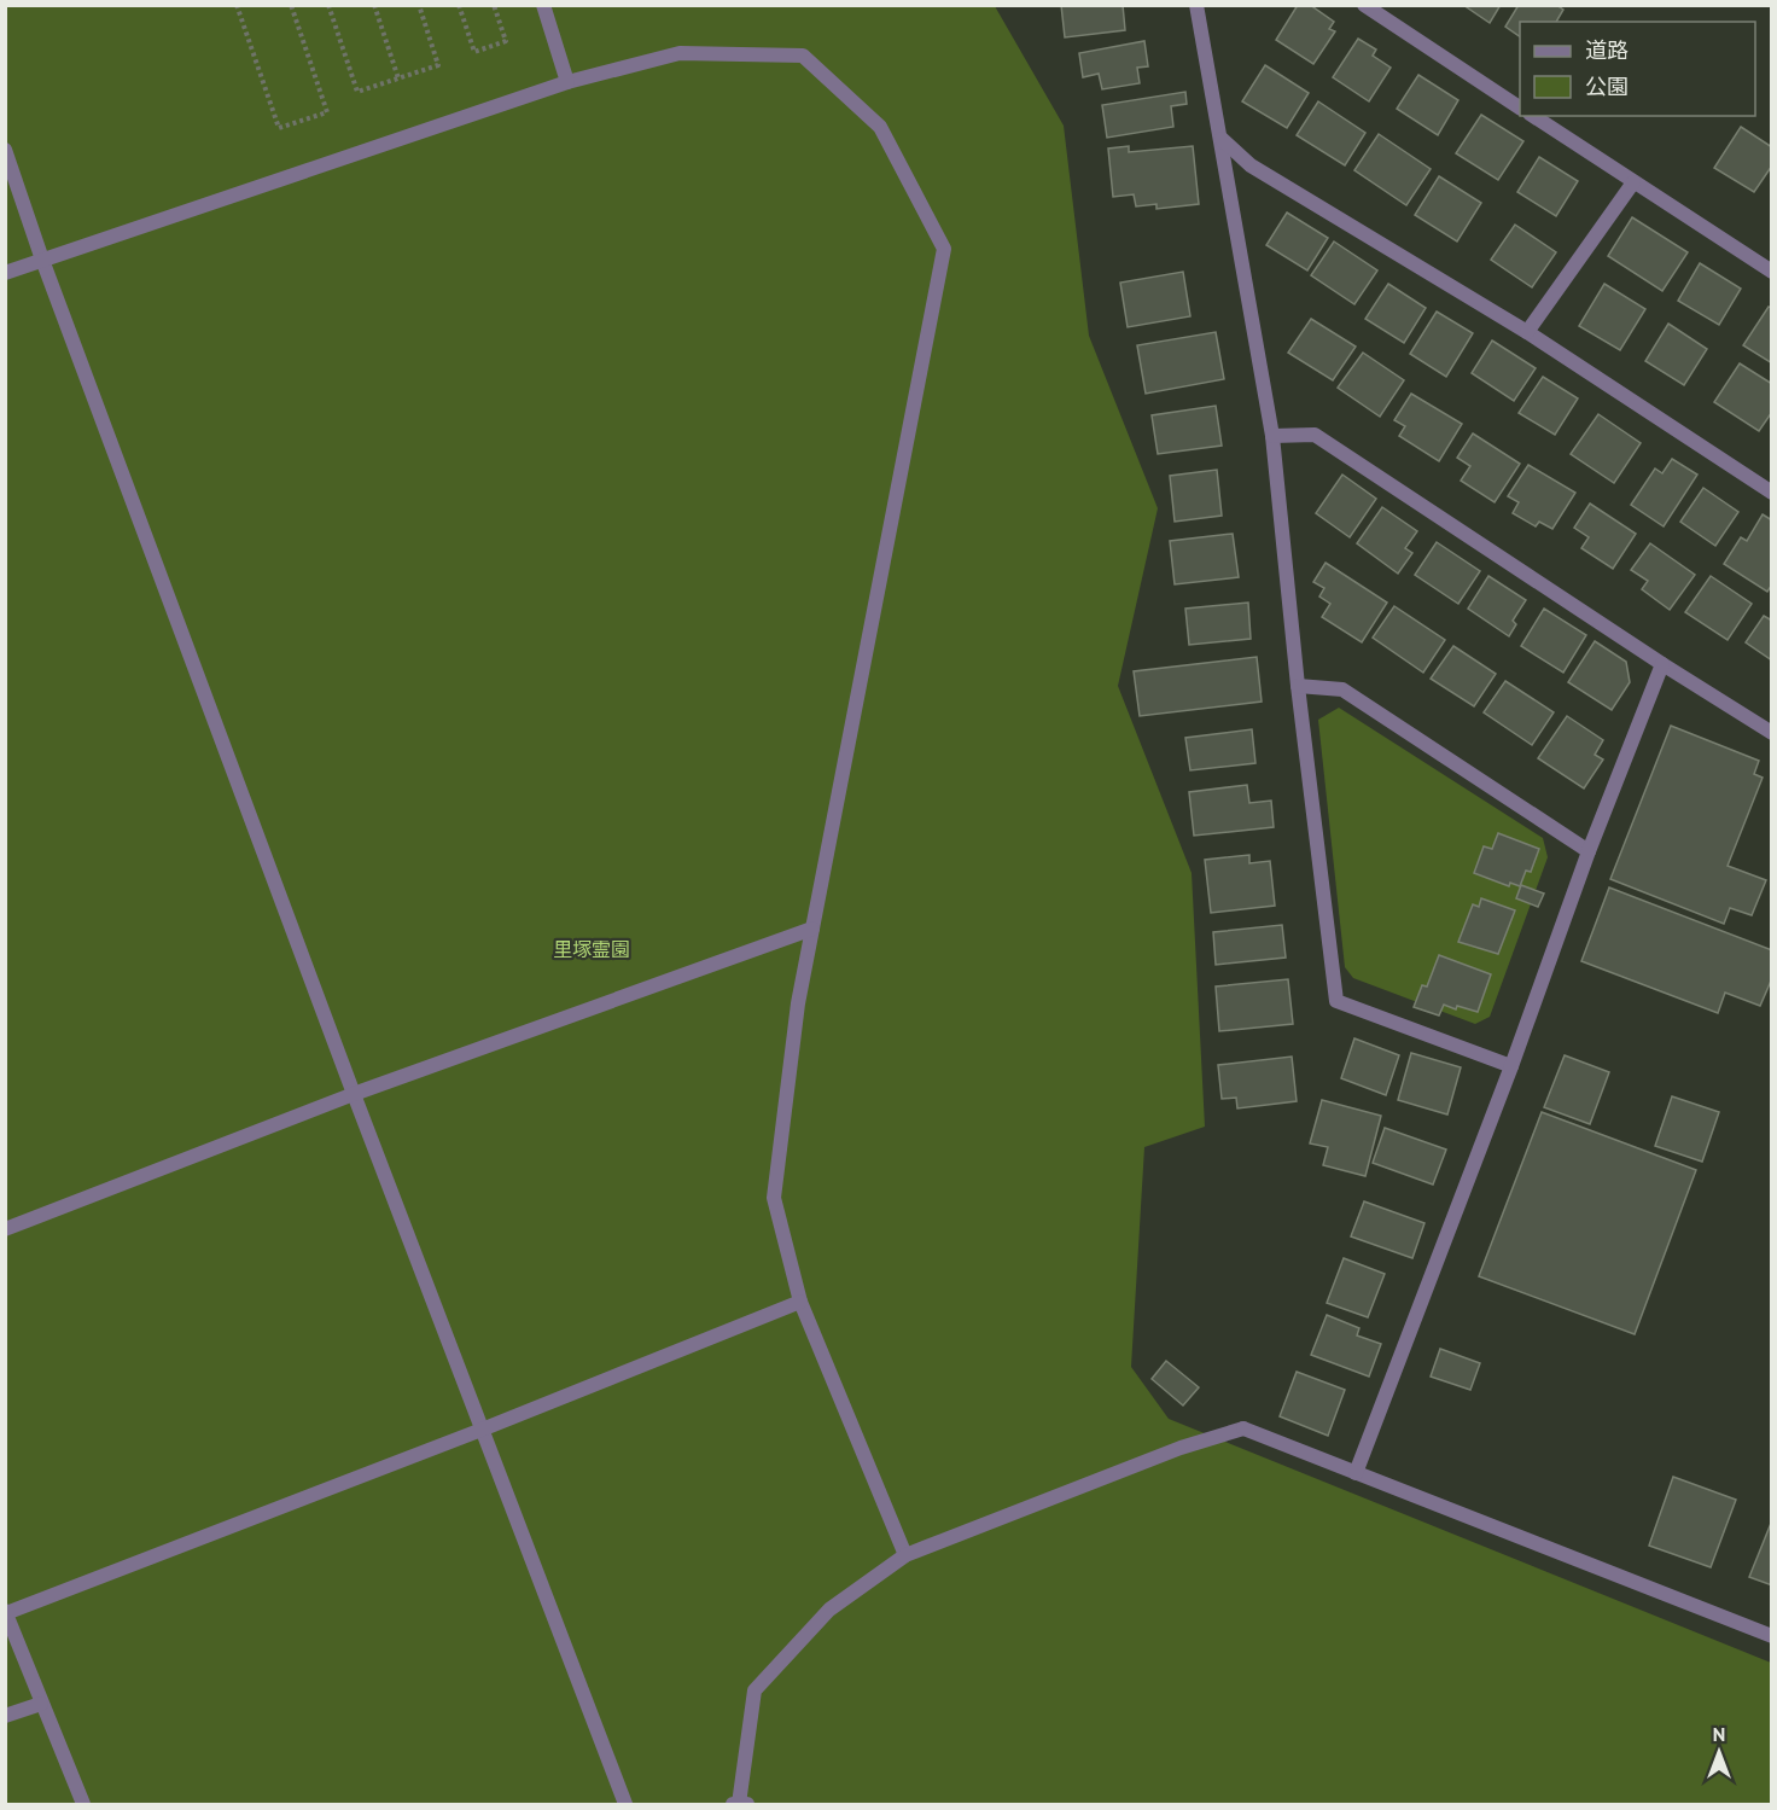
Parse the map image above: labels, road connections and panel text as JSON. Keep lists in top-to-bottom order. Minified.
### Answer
{"parks":["里塚霊園"],"legend":["道路","公園"],"north":"top"}
